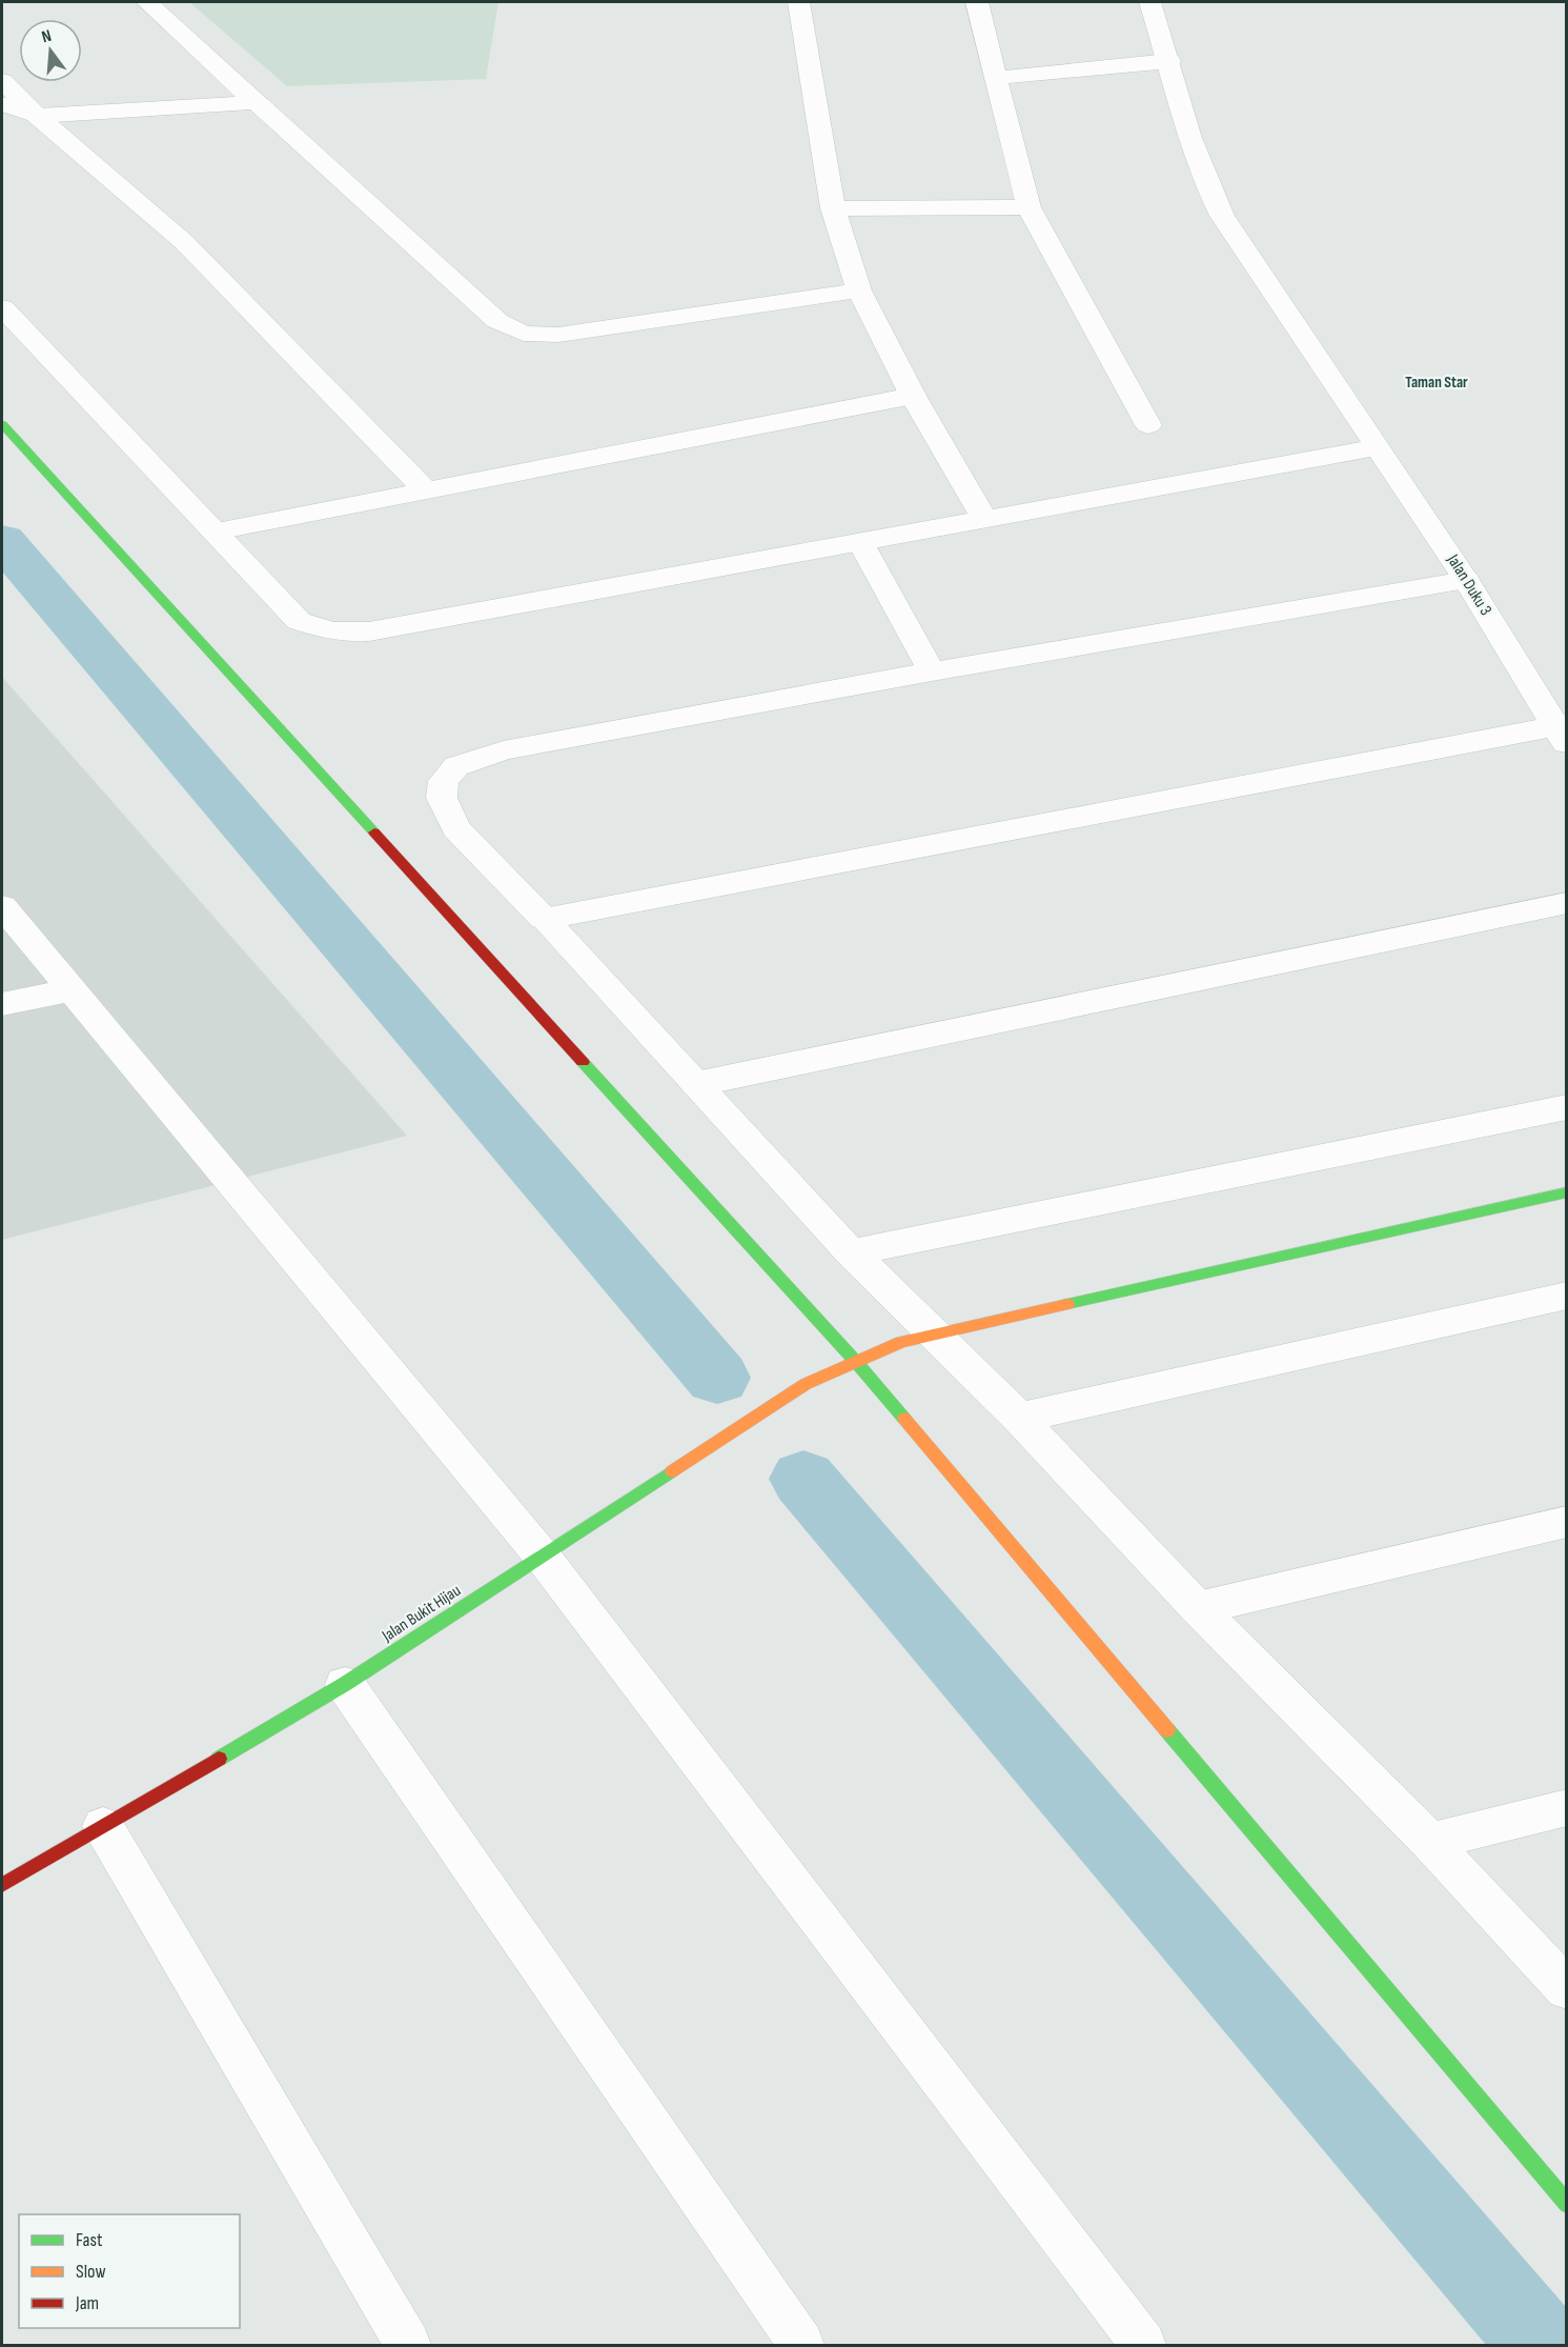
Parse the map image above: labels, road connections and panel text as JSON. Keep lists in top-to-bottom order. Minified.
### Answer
{"streets":{"street":["Jalan Duku 3","Jalan Bukit Hijau"]},"districts":["Taman Star"],"legend":["Fast","Slow","Jam"],"north":"top"}
